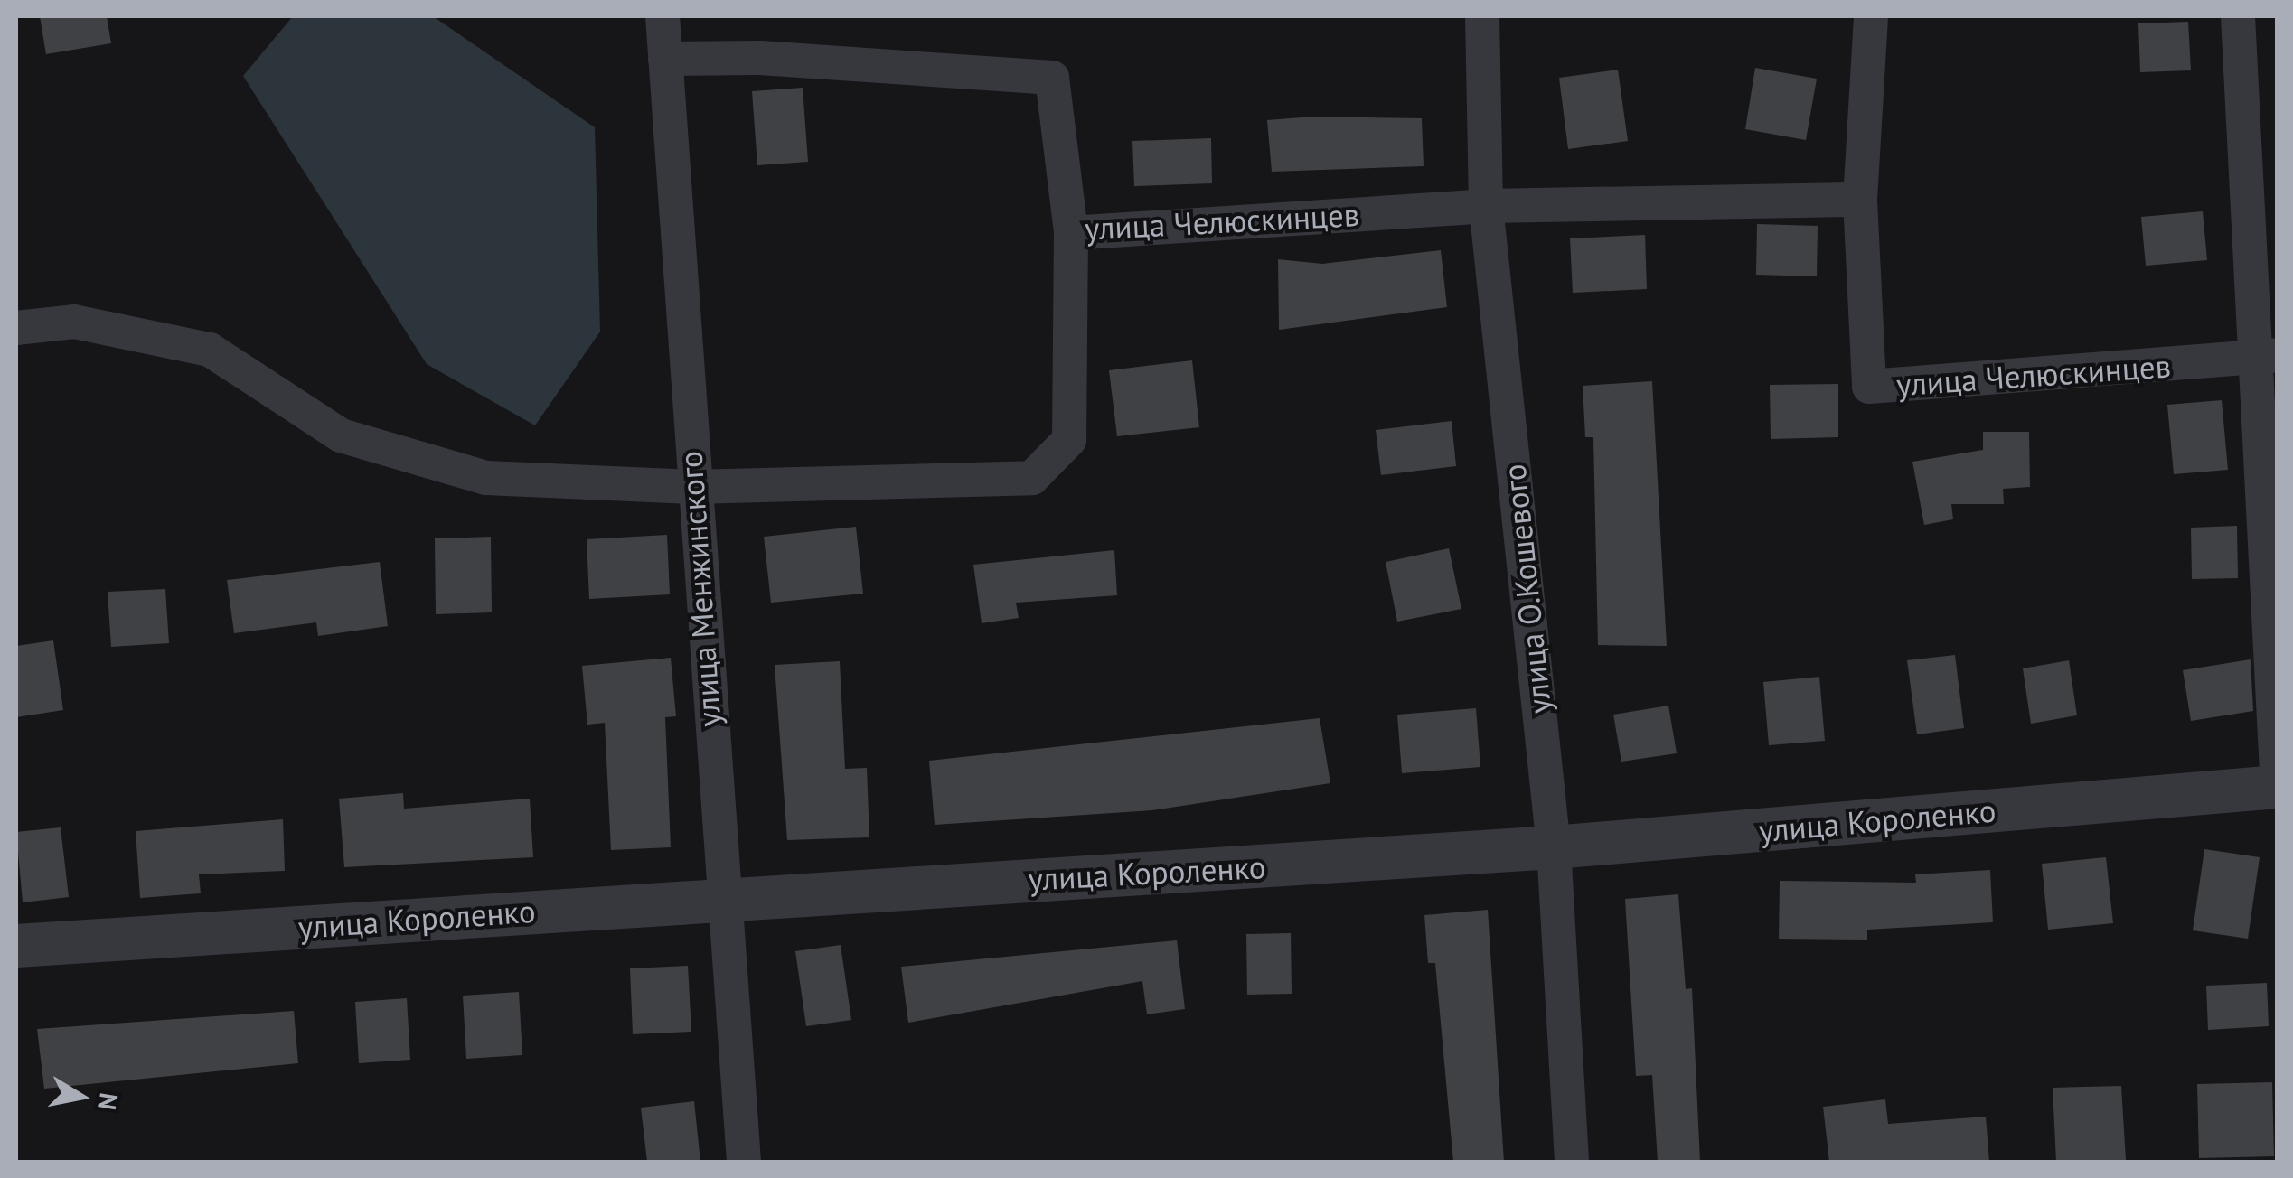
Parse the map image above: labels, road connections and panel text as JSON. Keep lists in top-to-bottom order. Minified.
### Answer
{"streets":{"street":["улица Челюскинцев","улица Менжинского","улица О.Кошевого","улица Короленко"]},"crossings":[["улица Челюскинцев","улица Менжинского"],["улица Челюскинцев","улица О.Кошевого"],["улица Менжинского","улица Короленко"],["улица О.Кошевого","улица Короленко"]],"north":"right"}
